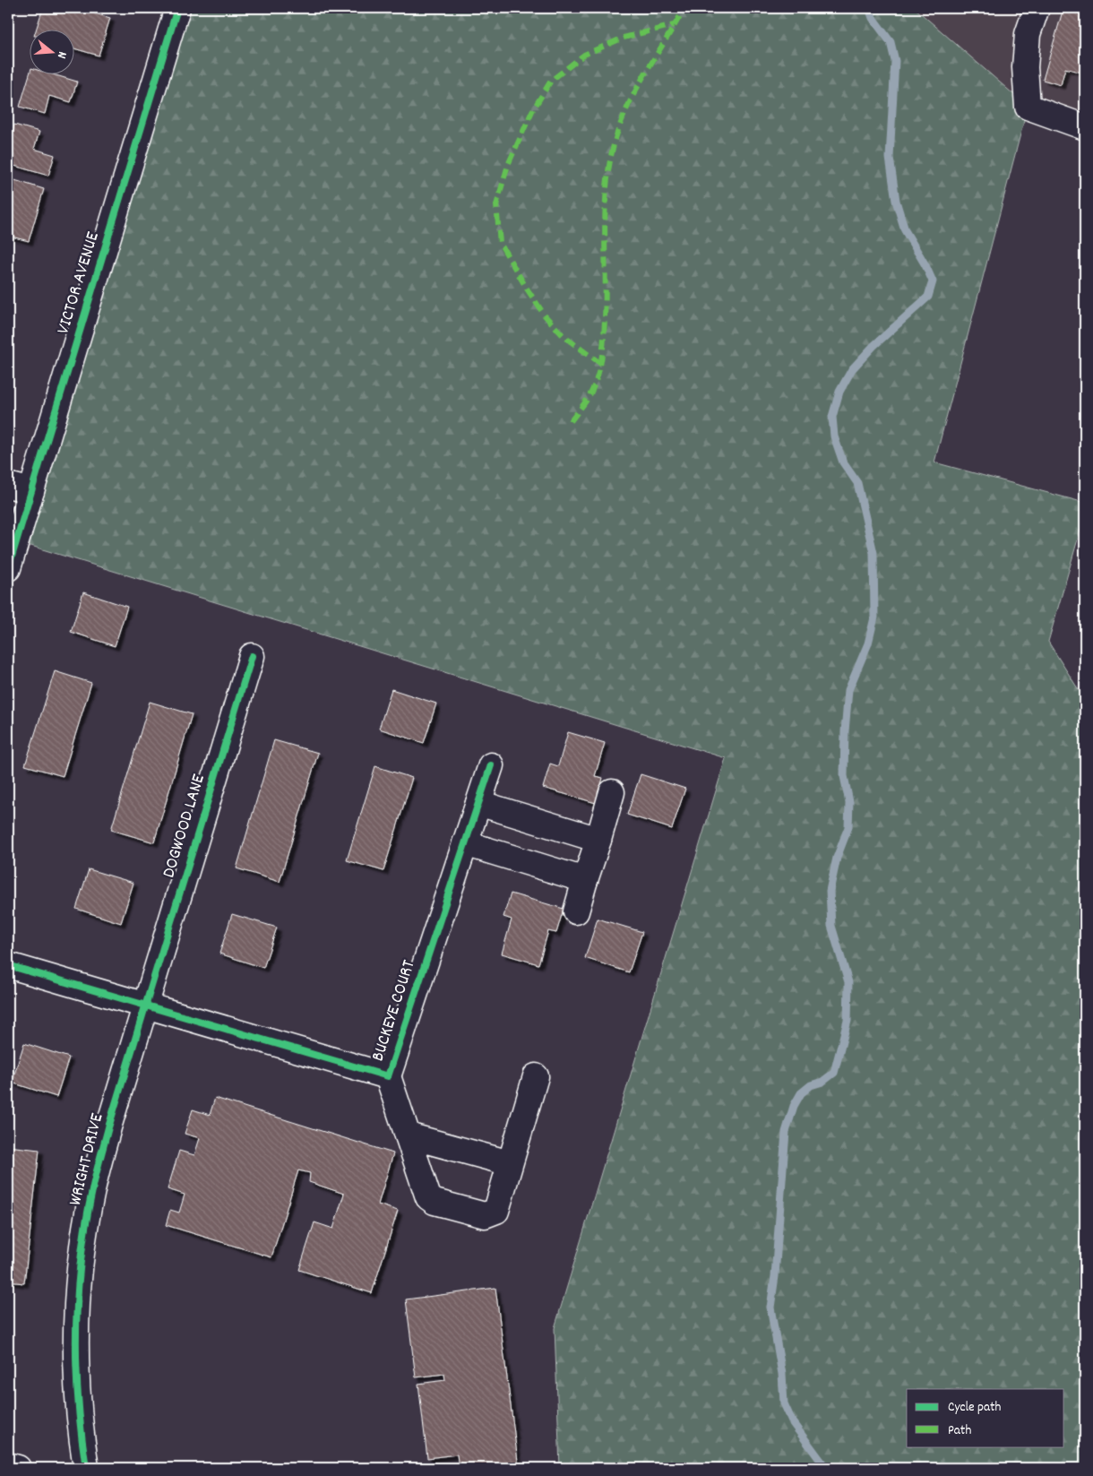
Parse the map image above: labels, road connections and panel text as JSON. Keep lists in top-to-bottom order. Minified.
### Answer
{"streets":{"street":["VICTOR AVENUE","DOGWOOD LANE","BUCKEYE COURT","WRIGHT DRIVE"]},"crossings":[["DOGWOOD LANE","BUCKEYE COURT"],["DOGWOOD LANE","WRIGHT DRIVE"],["BUCKEYE COURT","WRIGHT DRIVE"]],"legend":["Cycle path","Path"],"north":"right"}
